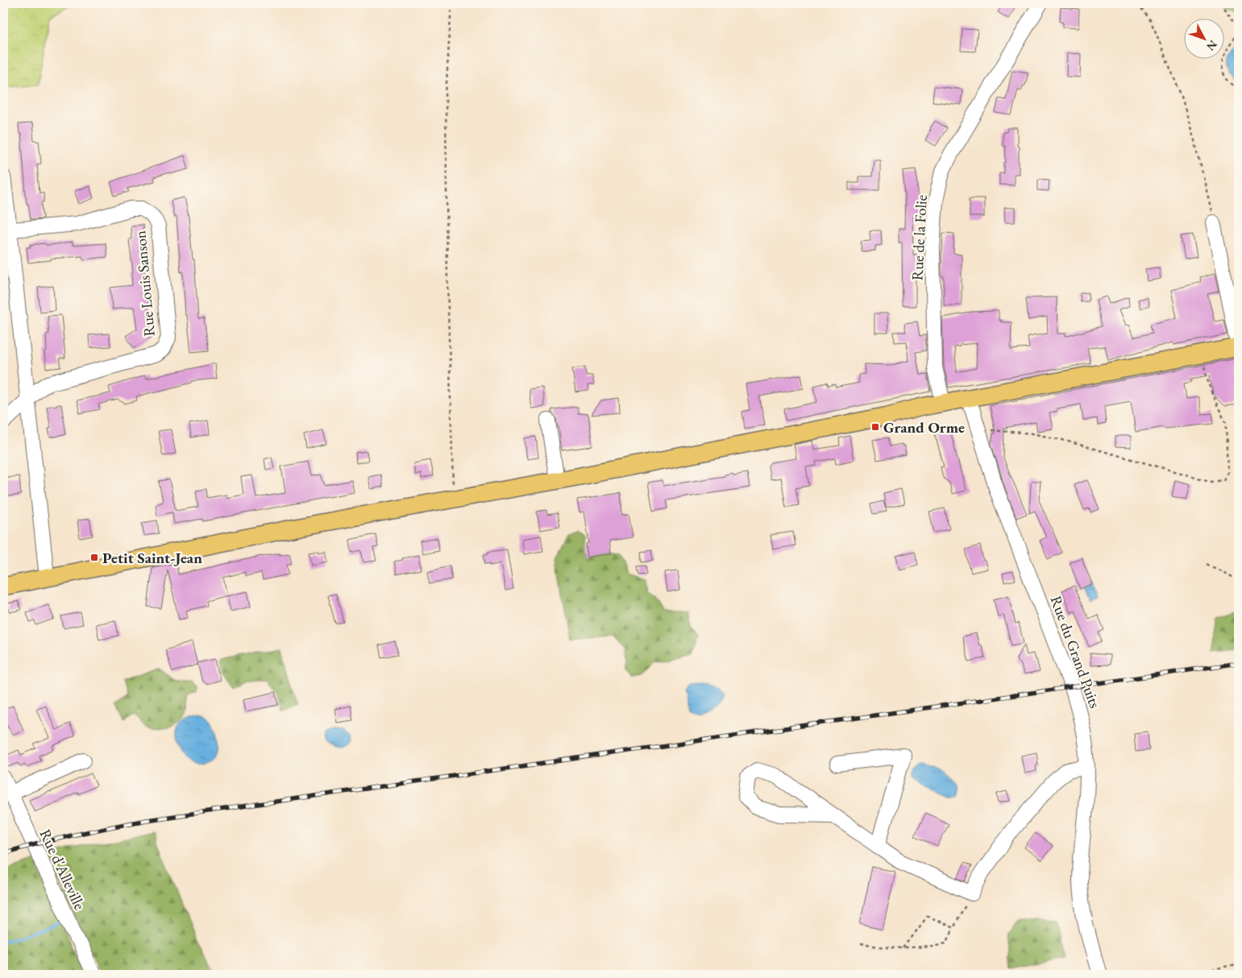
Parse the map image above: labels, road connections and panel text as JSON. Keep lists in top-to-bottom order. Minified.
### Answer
{"streets":{"street":["Rue de la Folie","Rue Louis Sanson","Rue du Grand Puits","Rue d'Alleville"]},"places":{"transit":["Grand Orme","Petit Saint-Jean"]},"north":"bottom right"}
